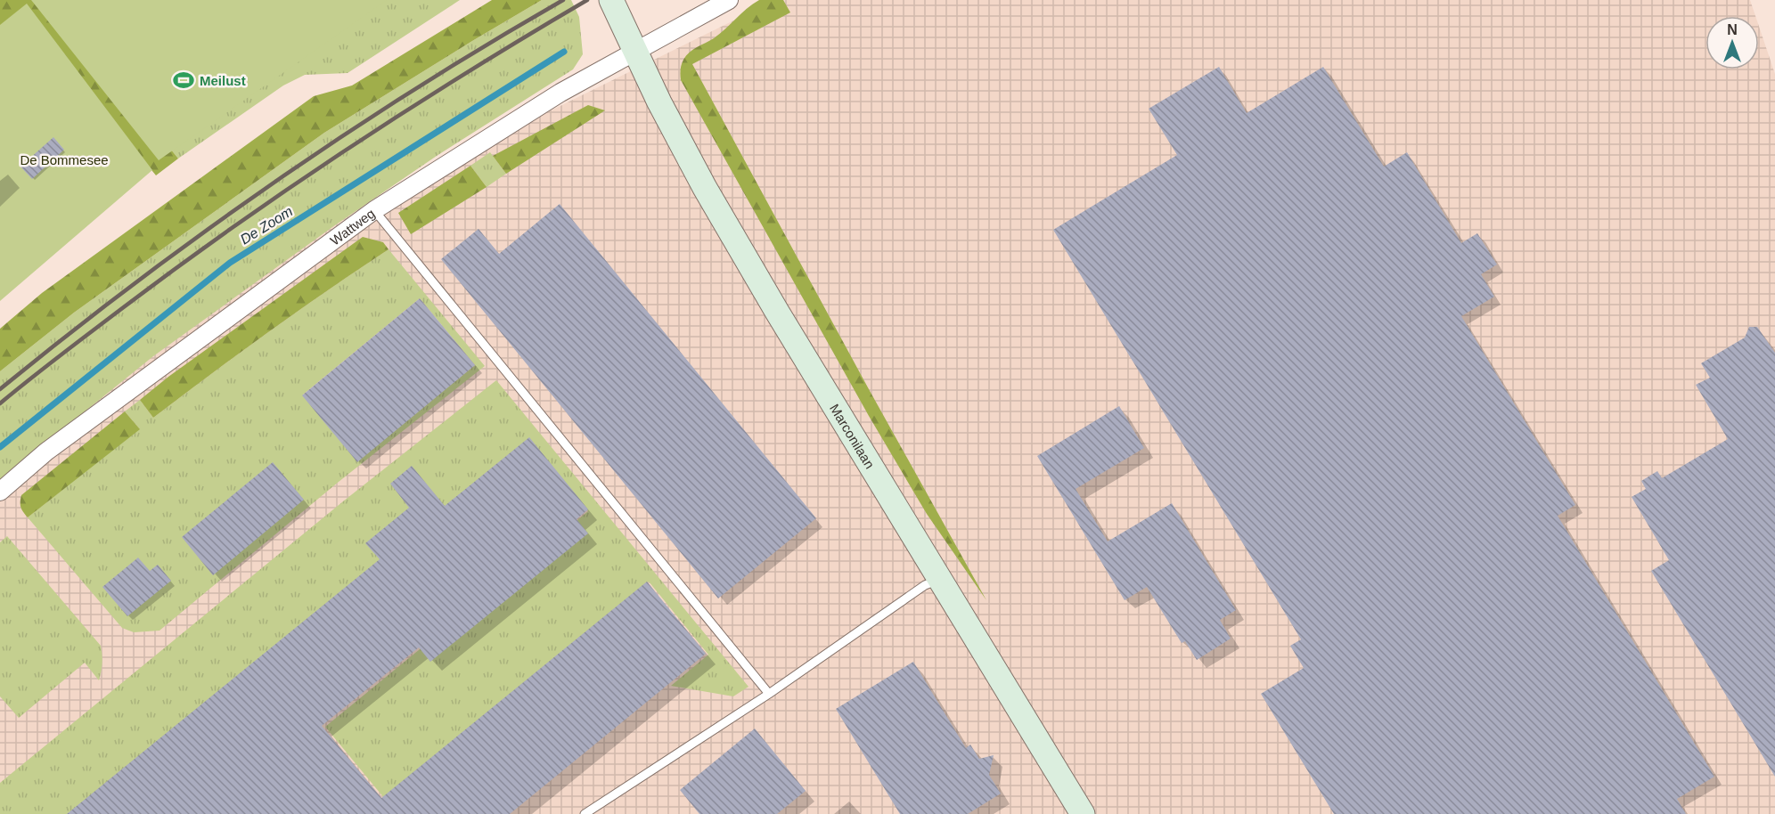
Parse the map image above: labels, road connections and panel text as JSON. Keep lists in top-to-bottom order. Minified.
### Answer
{"streets":{"street":["Wattweg","Marconilaan"]},"crossings":[["Wattweg","Marconilaan"]],"water":["De Zoom"],"parks":["De Bommesee"],"places":{"sports":["Meilust"]},"north":"top"}
